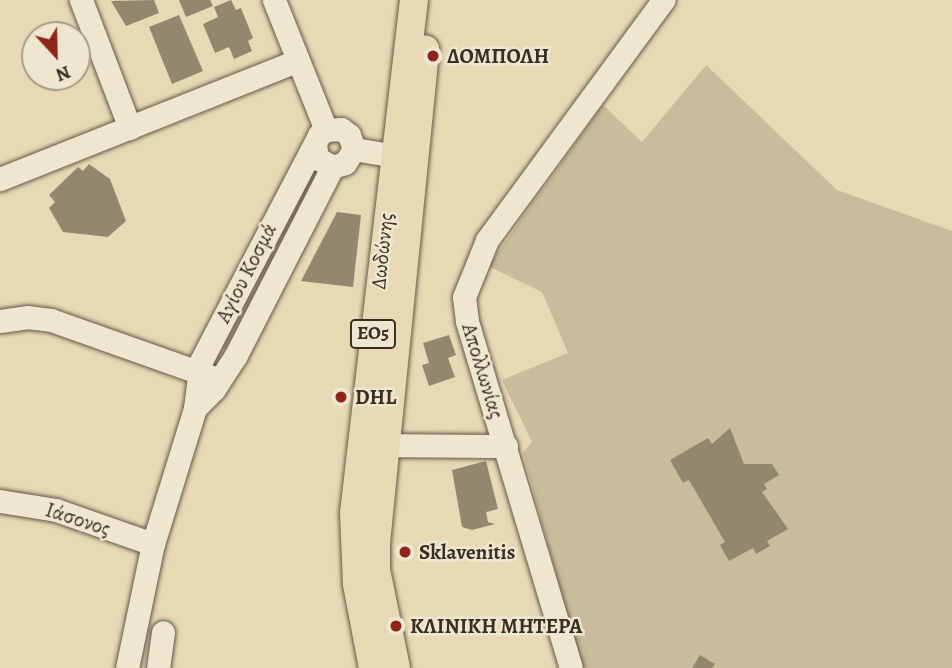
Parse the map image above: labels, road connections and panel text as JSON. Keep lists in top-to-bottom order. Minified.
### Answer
{"streets":{"main road":["Δωδώνης","ΕΟ5"],"street":["Αγίου Κοσμά","Απολλωνίας","Ιάσονος"]},"crossings":[["Αγίου Κοσμά","Ιάσονος"]],"places":["ΔΟΜΠΟΛΗ","DHL","Sklavenitis","ΚΛΙΝΙΚΗ ΜΗΤΕΡΑ"],"north":"bottom"}
